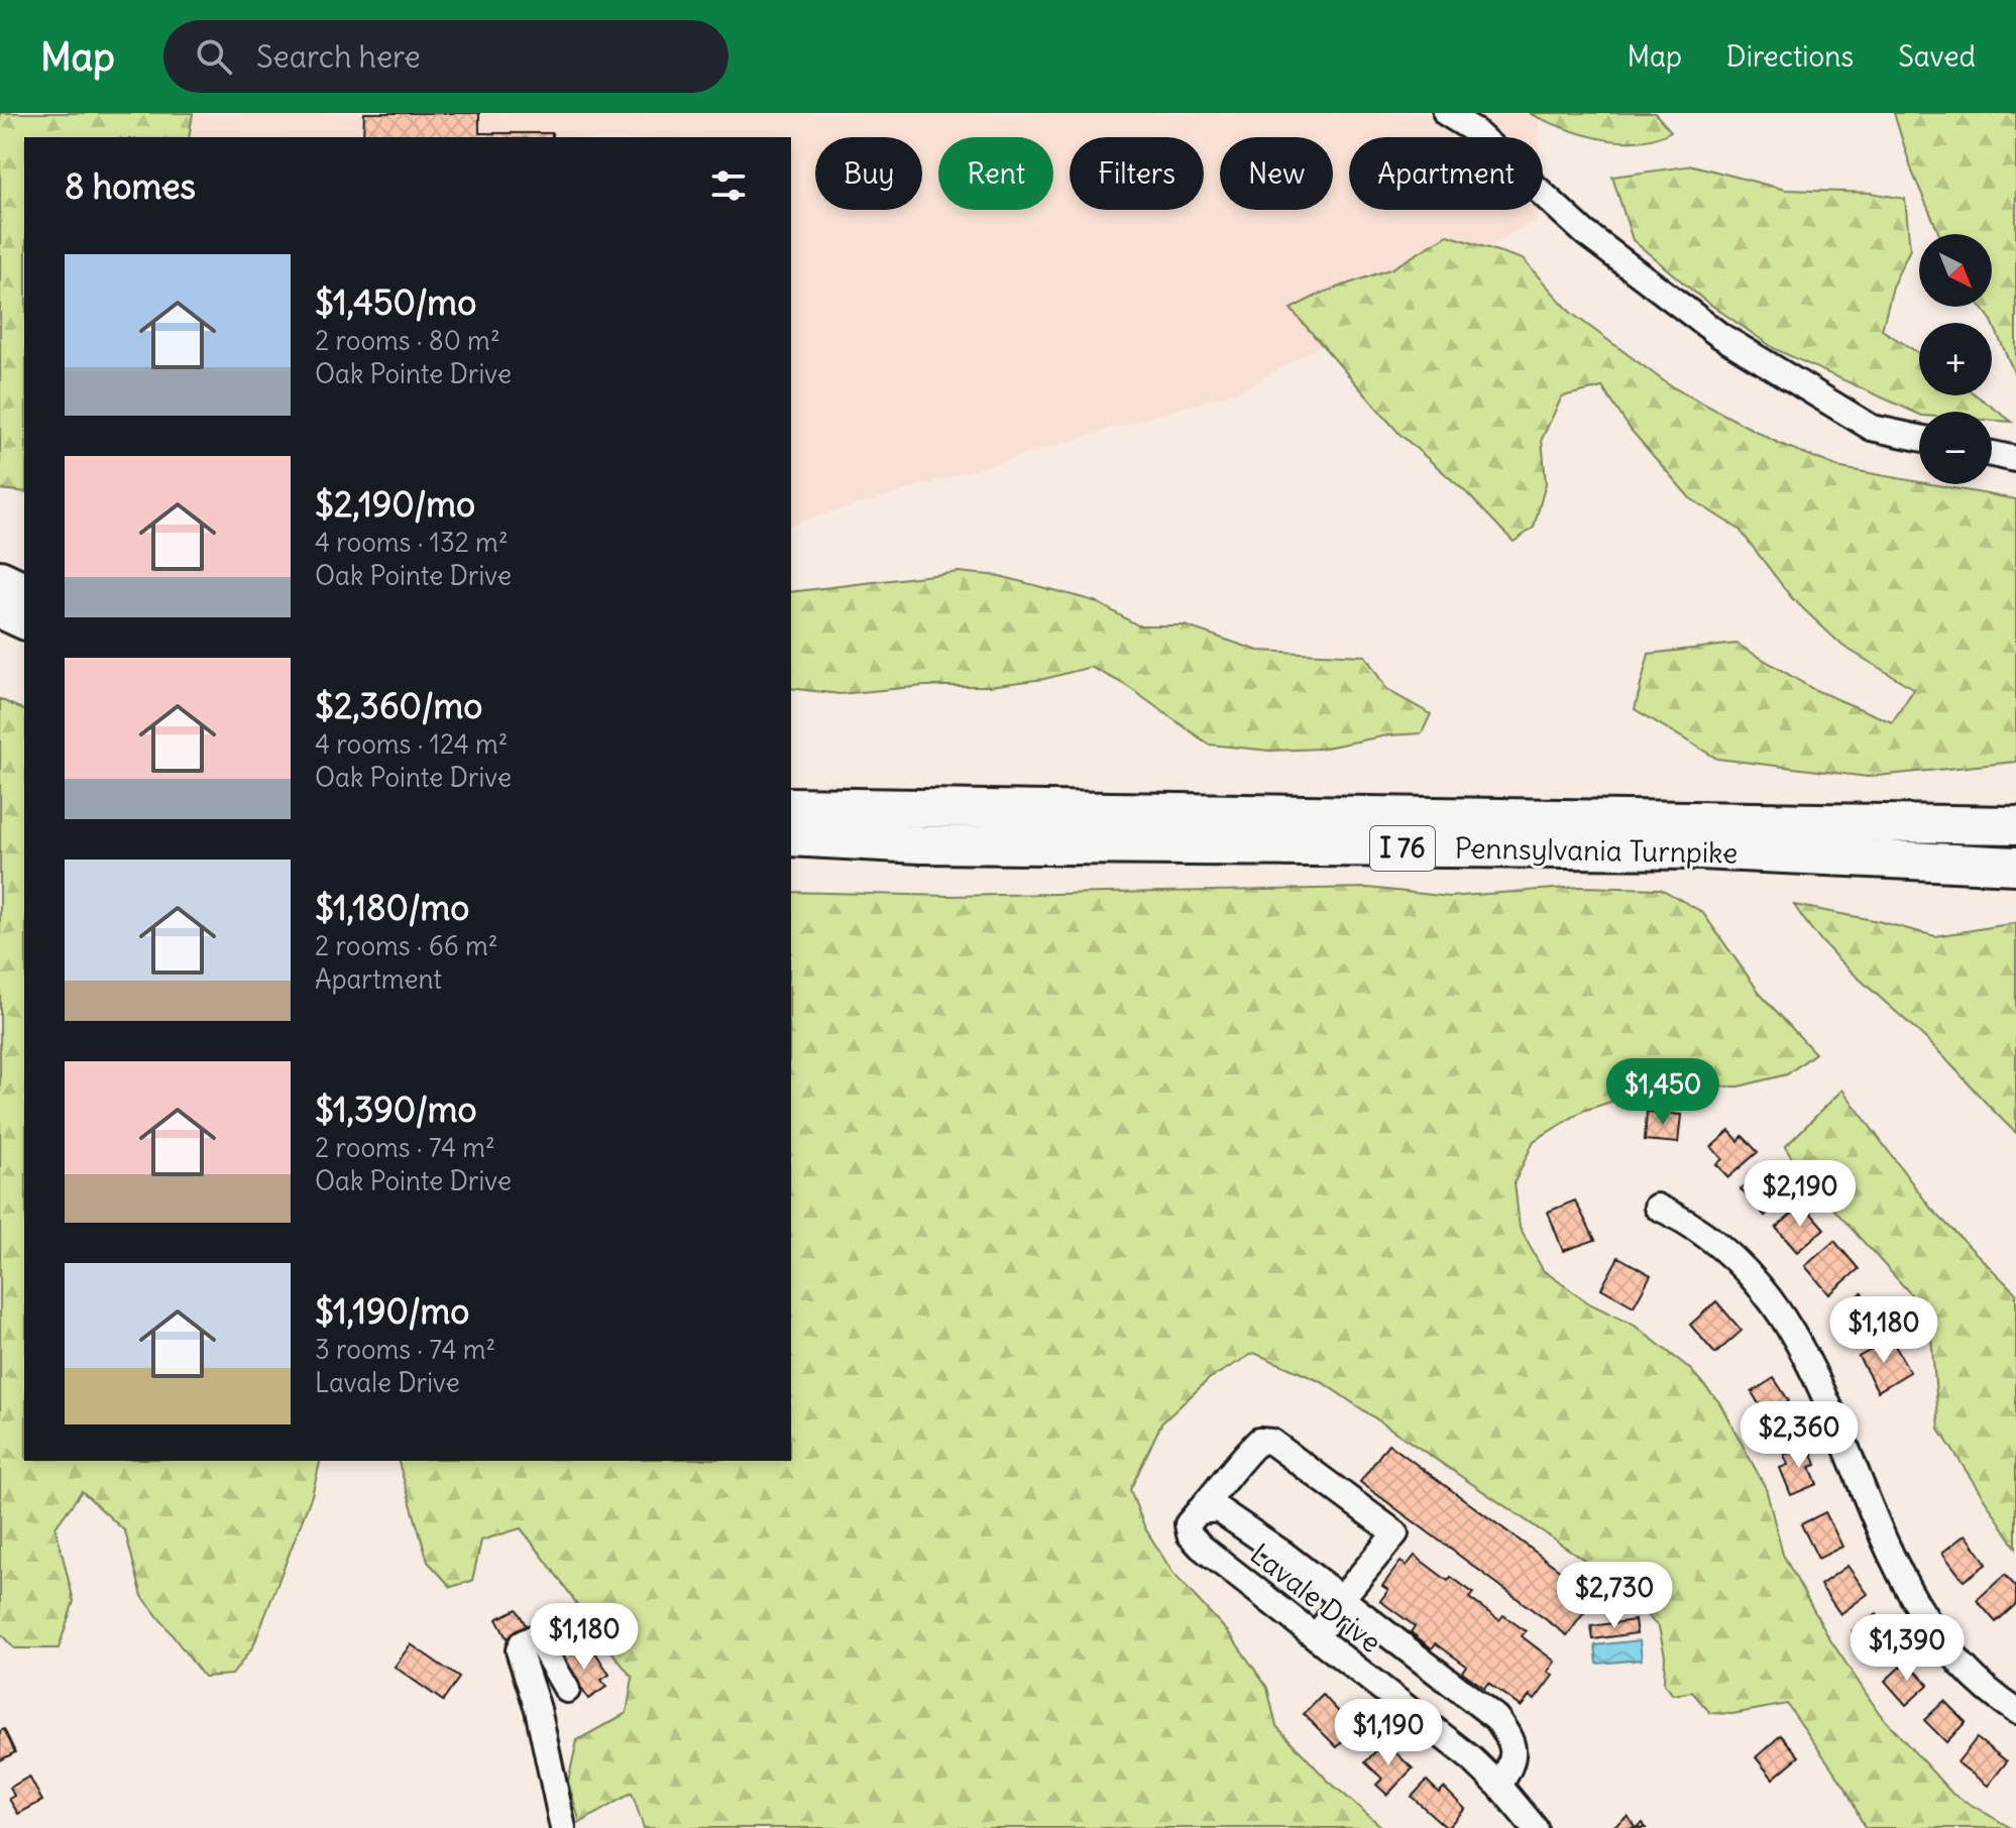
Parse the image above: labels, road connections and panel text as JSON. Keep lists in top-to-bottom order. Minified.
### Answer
{"streets":{"highway":["I 76","Pennsylvania Turnpike"],"street":["Lavale Drive"]},"north":"bottom right","page":{"header":"Map","search":"Search here","nav":["Map","Directions","Saved"],"chip":["Buy","Rent","Filters","New","Apartment"],"heading":"8 homes","map_buttons":["+","−"],"list":[{"name":"$1,450/mo","note":"2 rooms · 80 m² · Oak Pointe Drive"},{"name":"$2,190/mo","note":"4 rooms · 132 m² · Oak Pointe Drive"},{"name":"$2,360/mo","note":"4 rooms · 124 m² · Oak Pointe Drive"},{"name":"$1,180/mo","note":"2 rooms · 66 m² · Apartment"},{"name":"$1,390/mo","note":"2 rooms · 74 m² · Oak Pointe Drive"},{"name":"$1,190/mo","note":"3 rooms · 74 m² · Lavale Drive"}],"price":["$1,450","$2,190","$1,180","$2,360","$2,730","$1,180","$1,390","$1,190"]}}
